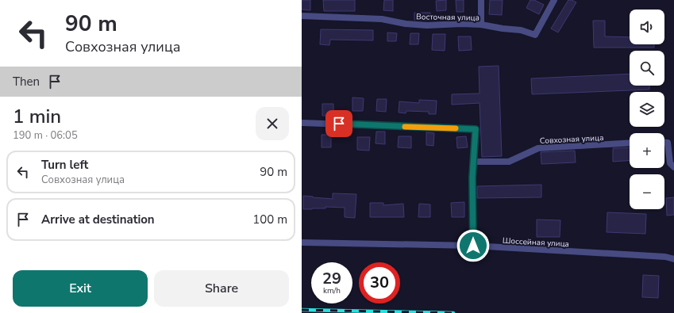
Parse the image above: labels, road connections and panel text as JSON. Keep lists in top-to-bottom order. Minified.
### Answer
{"streets":{"street":["Восточная улица","Совхозная улица","Шоссейная улица"]},"page":{"turn":["90 m","Совхозная улица"],"map_buttons":["+","−"],"then":"Then","heading":["1 min","190 m · 06:05"],"list":[{"name":"Turn left","note":"Совхозная улица","value":"90 m"},{"name":"Arrive at destination","value":"100 m"}],"speed":"29 km/h","limit":"30","buttons":["Exit","Share"]}}
